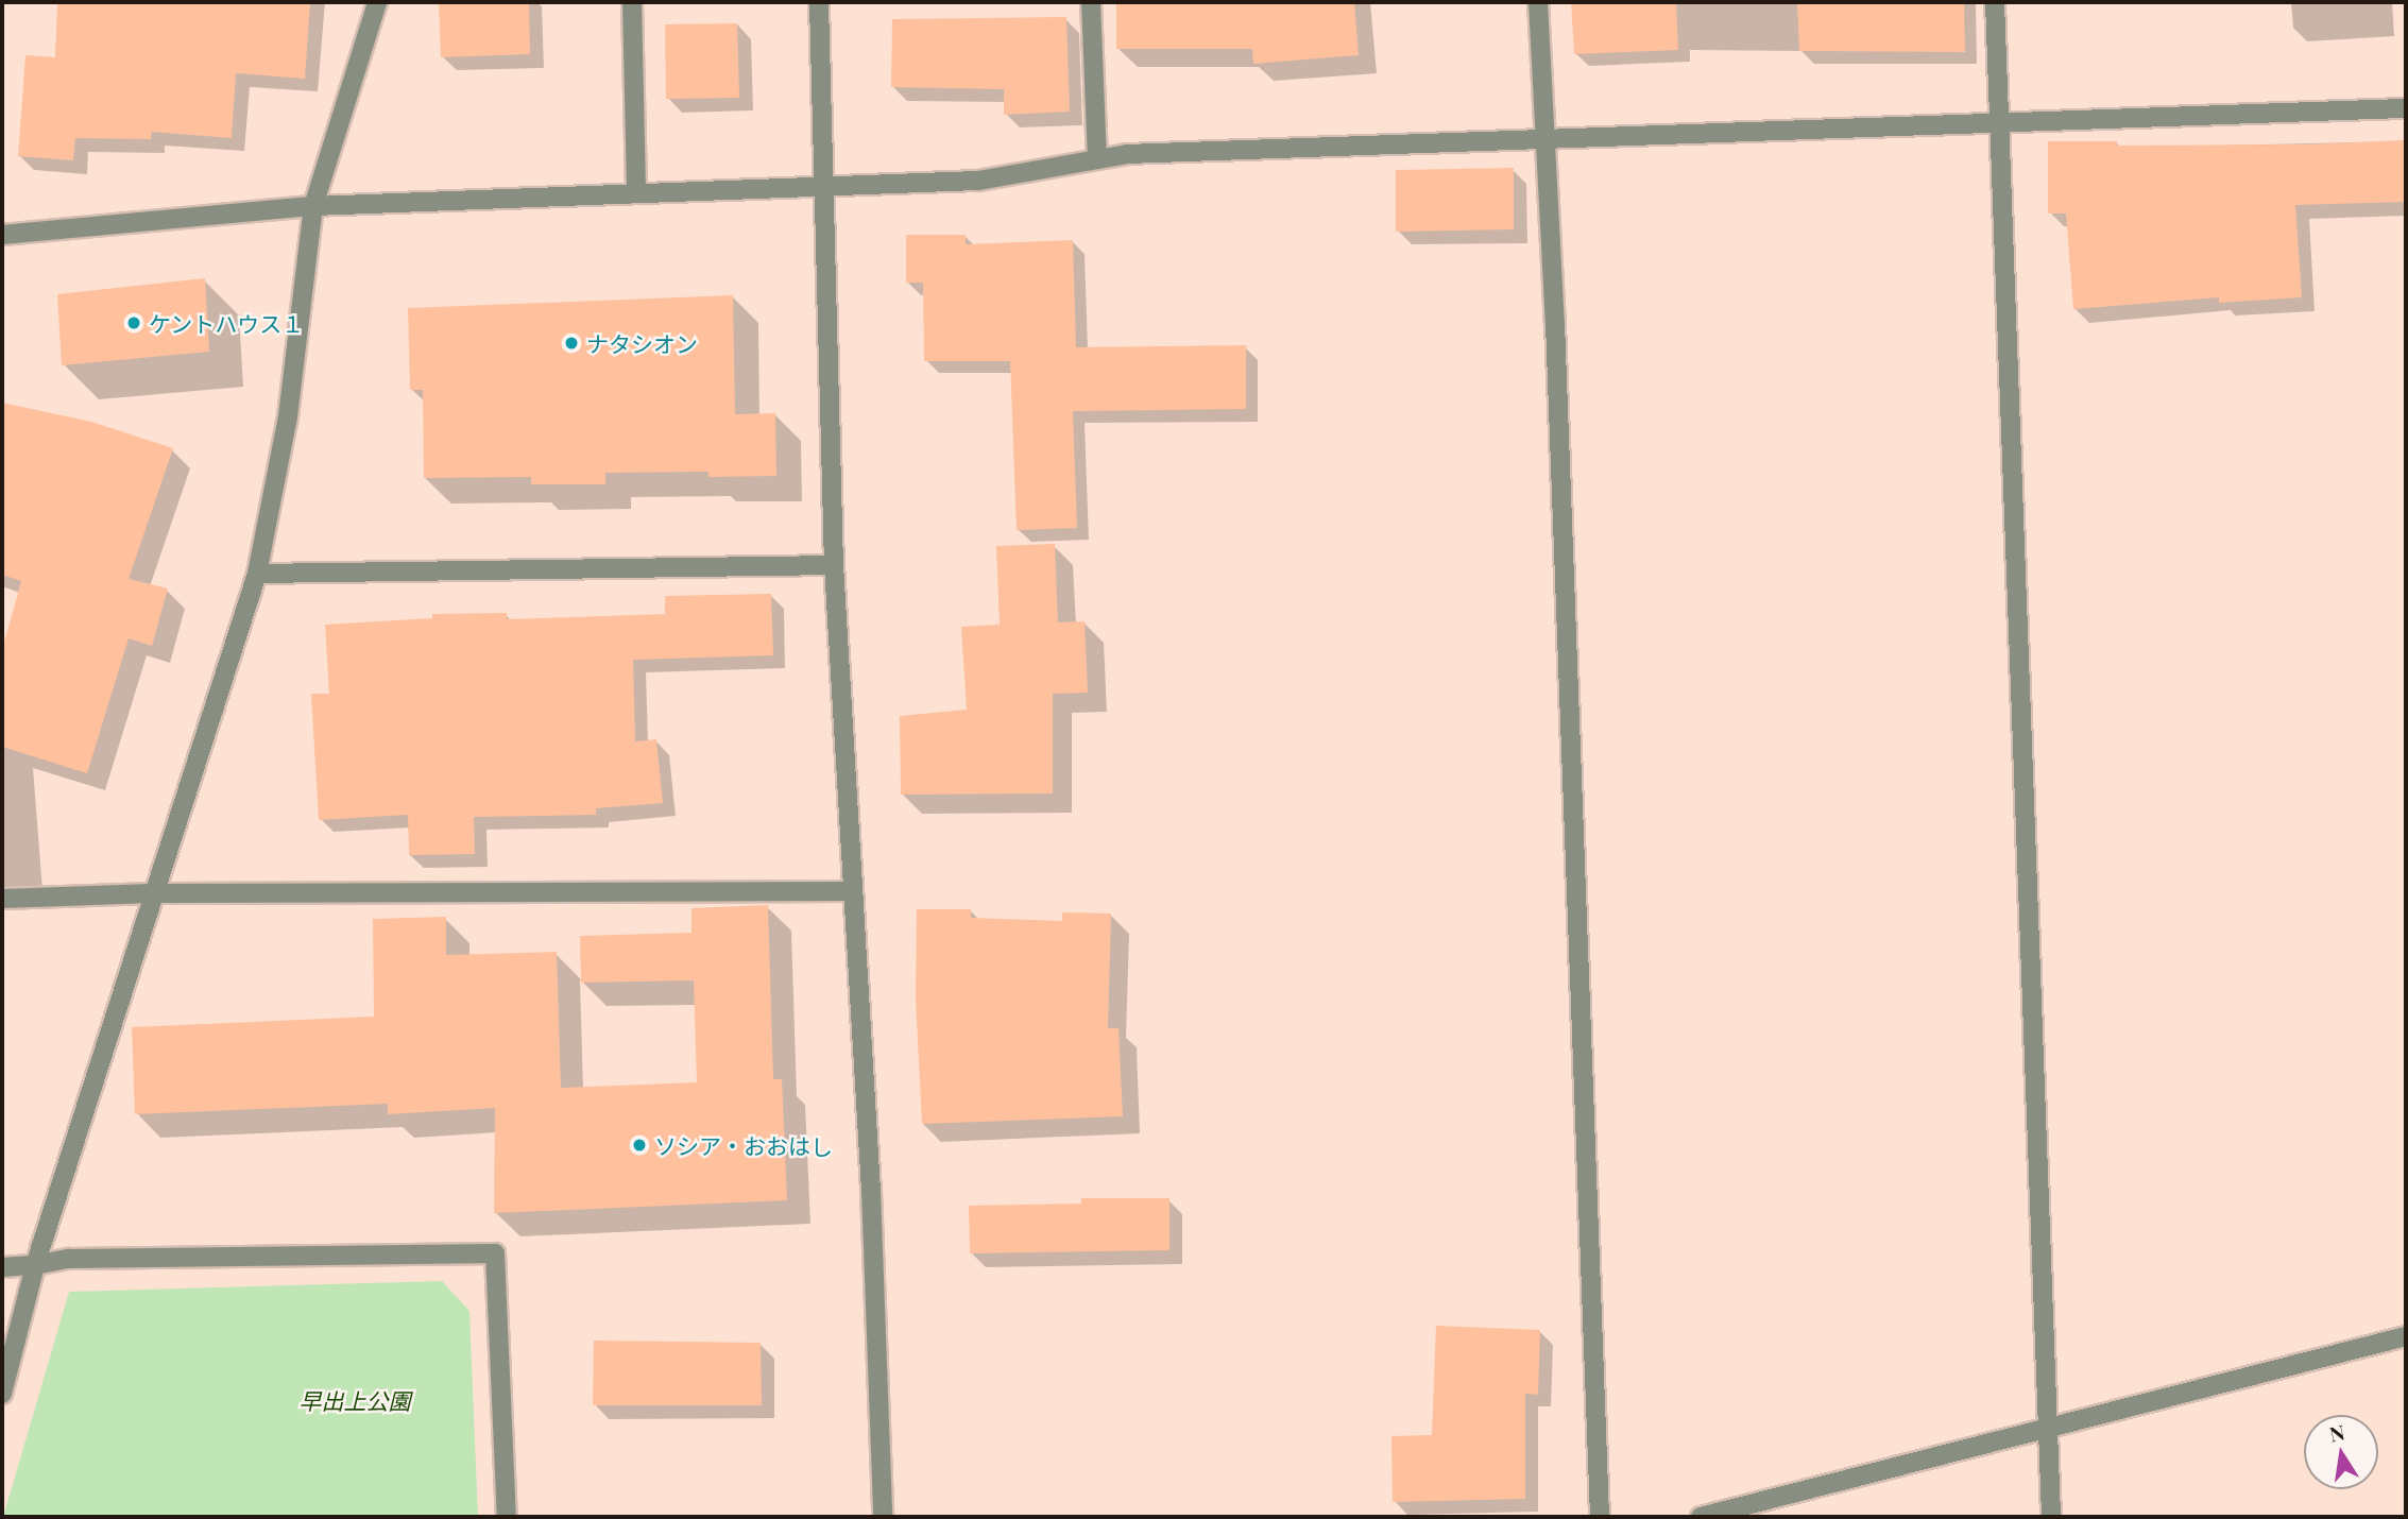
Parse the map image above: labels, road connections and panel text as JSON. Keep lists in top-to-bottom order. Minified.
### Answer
{"parks":["早出上公園"],"places":["ケントハウス１","ナタシオン","ソシア・おおはし"],"north":"top"}
